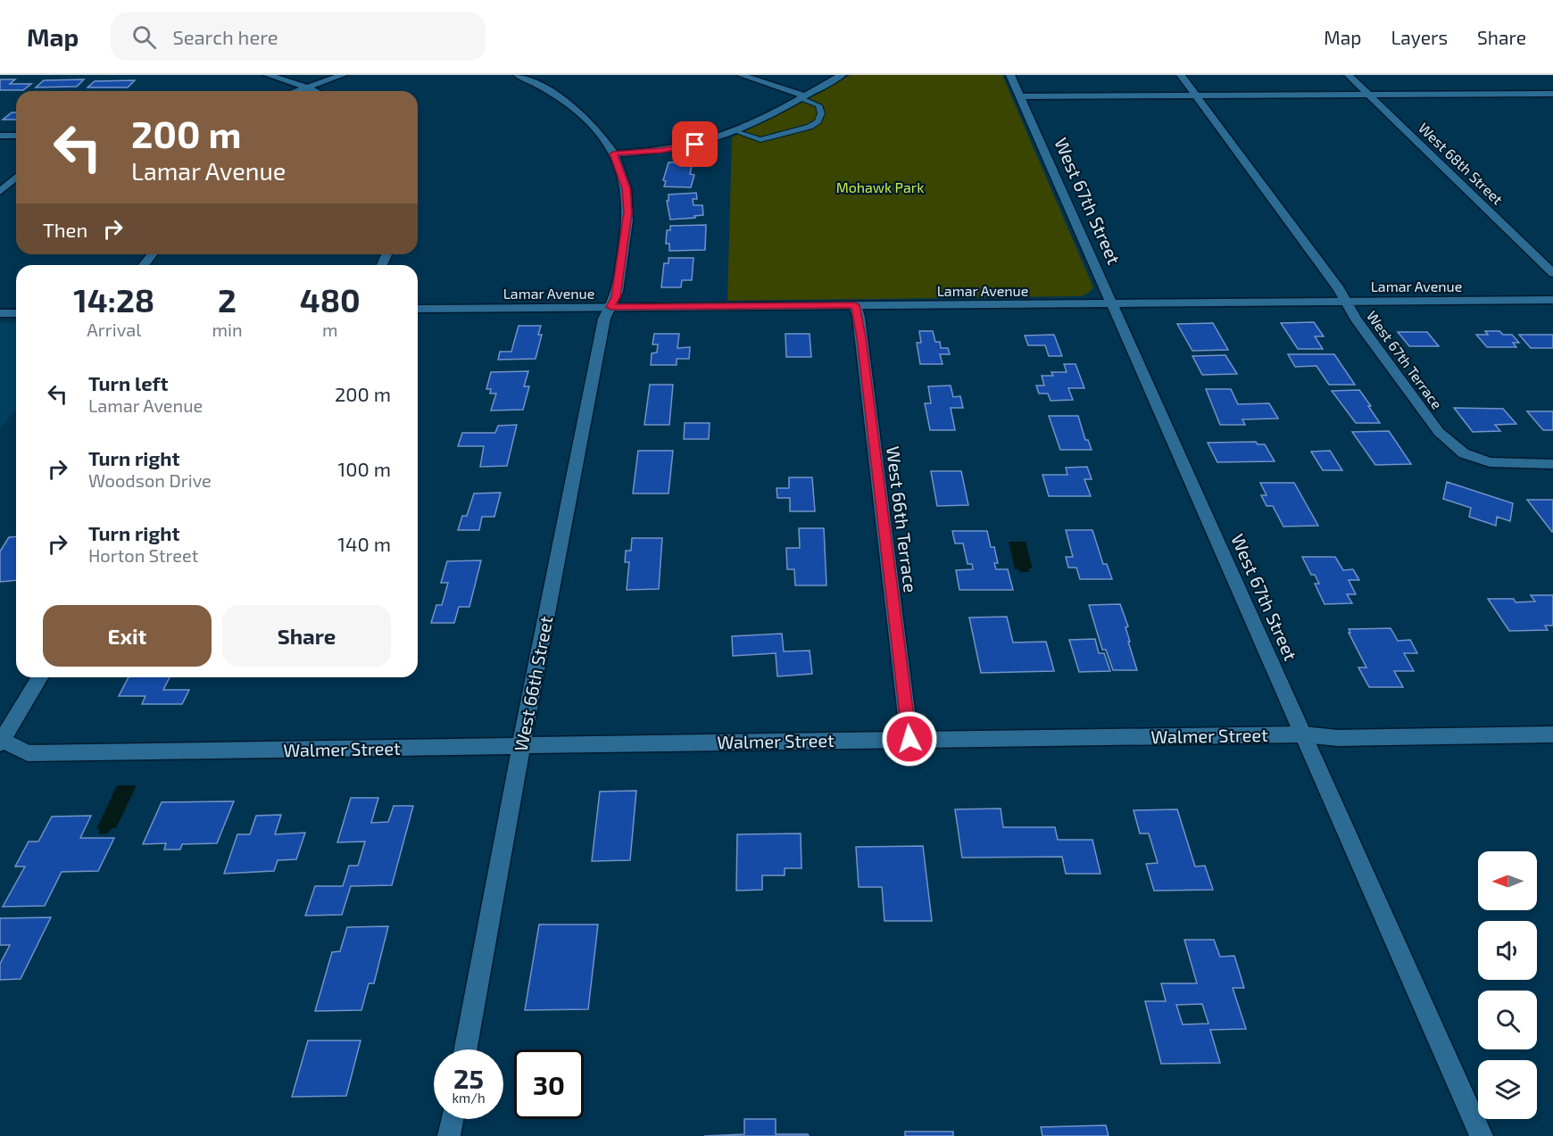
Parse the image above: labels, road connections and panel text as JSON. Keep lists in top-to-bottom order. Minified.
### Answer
{"streets":{"street":["West 68th Street","West 67th Street","Lamar Avenue","West 67th Terrace","West 66th Terrace","West 66th Street","Walmer Street"]},"crossings":[["West 67th Street","Lamar Avenue"],["West 67th Street","Walmer Street"],["Lamar Avenue","West 67th Terrace"],["Lamar Avenue","West 66th Terrace"],["Lamar Avenue","West 66th Street"],["West 66th Terrace","Walmer Street"],["West 66th Street","Walmer Street"]],"parks":["Mohawk Park"],"north":"left","page":{"header":"Map","search":"Search here","nav":["Map","Layers","Share"],"turn":["200 m","Lamar Avenue"],"then":"Then","eta":["14:28","Arrival","2","min","480","m"],"list":[{"name":"Turn left","note":"Lamar Avenue","value":"200 m"},{"name":"Turn right","note":"Woodson Drive","value":"100 m"},{"name":"Turn right","note":"Horton Street","value":"140 m"}],"buttons":["Exit","Share"],"speed":"25 km/h","limit":"30"}}
